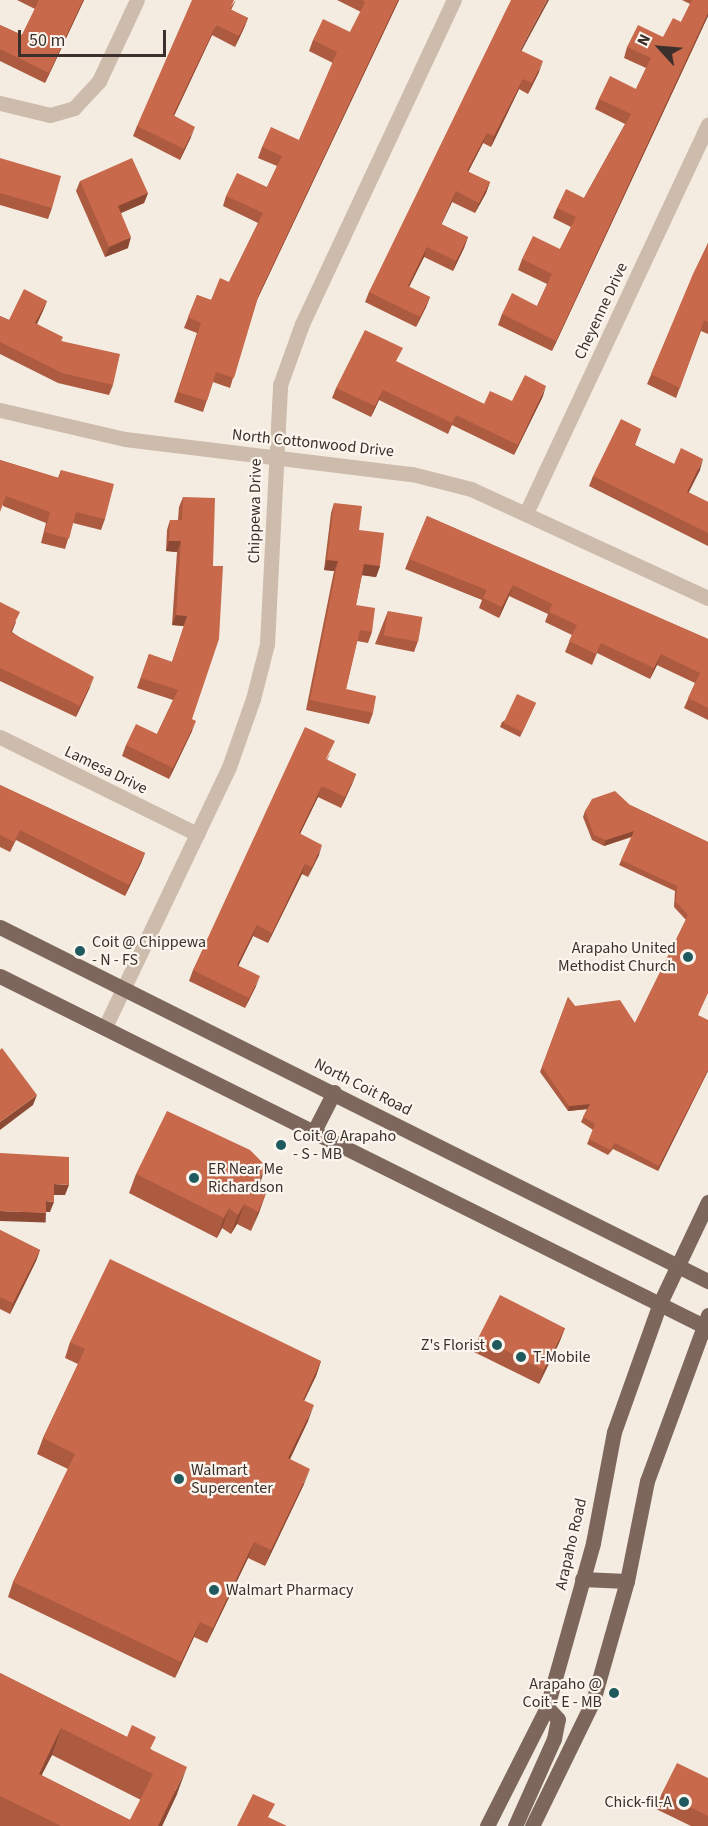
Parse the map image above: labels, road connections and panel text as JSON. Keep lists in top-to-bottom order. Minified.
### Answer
{"streets":{"main road":["North Coit Road","Arapaho Road"],"street":["Cheyenne Drive","North Cottonwood Drive","Chippewa Drive","Lamesa Drive"]},"crossings":[["Cheyenne Drive","North Cottonwood Drive"],["North Cottonwood Drive","Chippewa Drive"],["Chippewa Drive","Lamesa Drive"],["Chippewa Drive","North Coit Road"],["North Coit Road","Arapaho Road"]],"places":["Coit @ Chippewa - N - FS","Arapaho United Methodist Church","Coit @ Arapaho - S - MB","ER Near Me Richardson","Z's Florist","T-Mobile","Walmart Supercenter","Walmart Pharmacy","Arapaho @ Coit - E - MB","Chick-fil-A"],"scale_bar":"50 m","north":"top left"}
